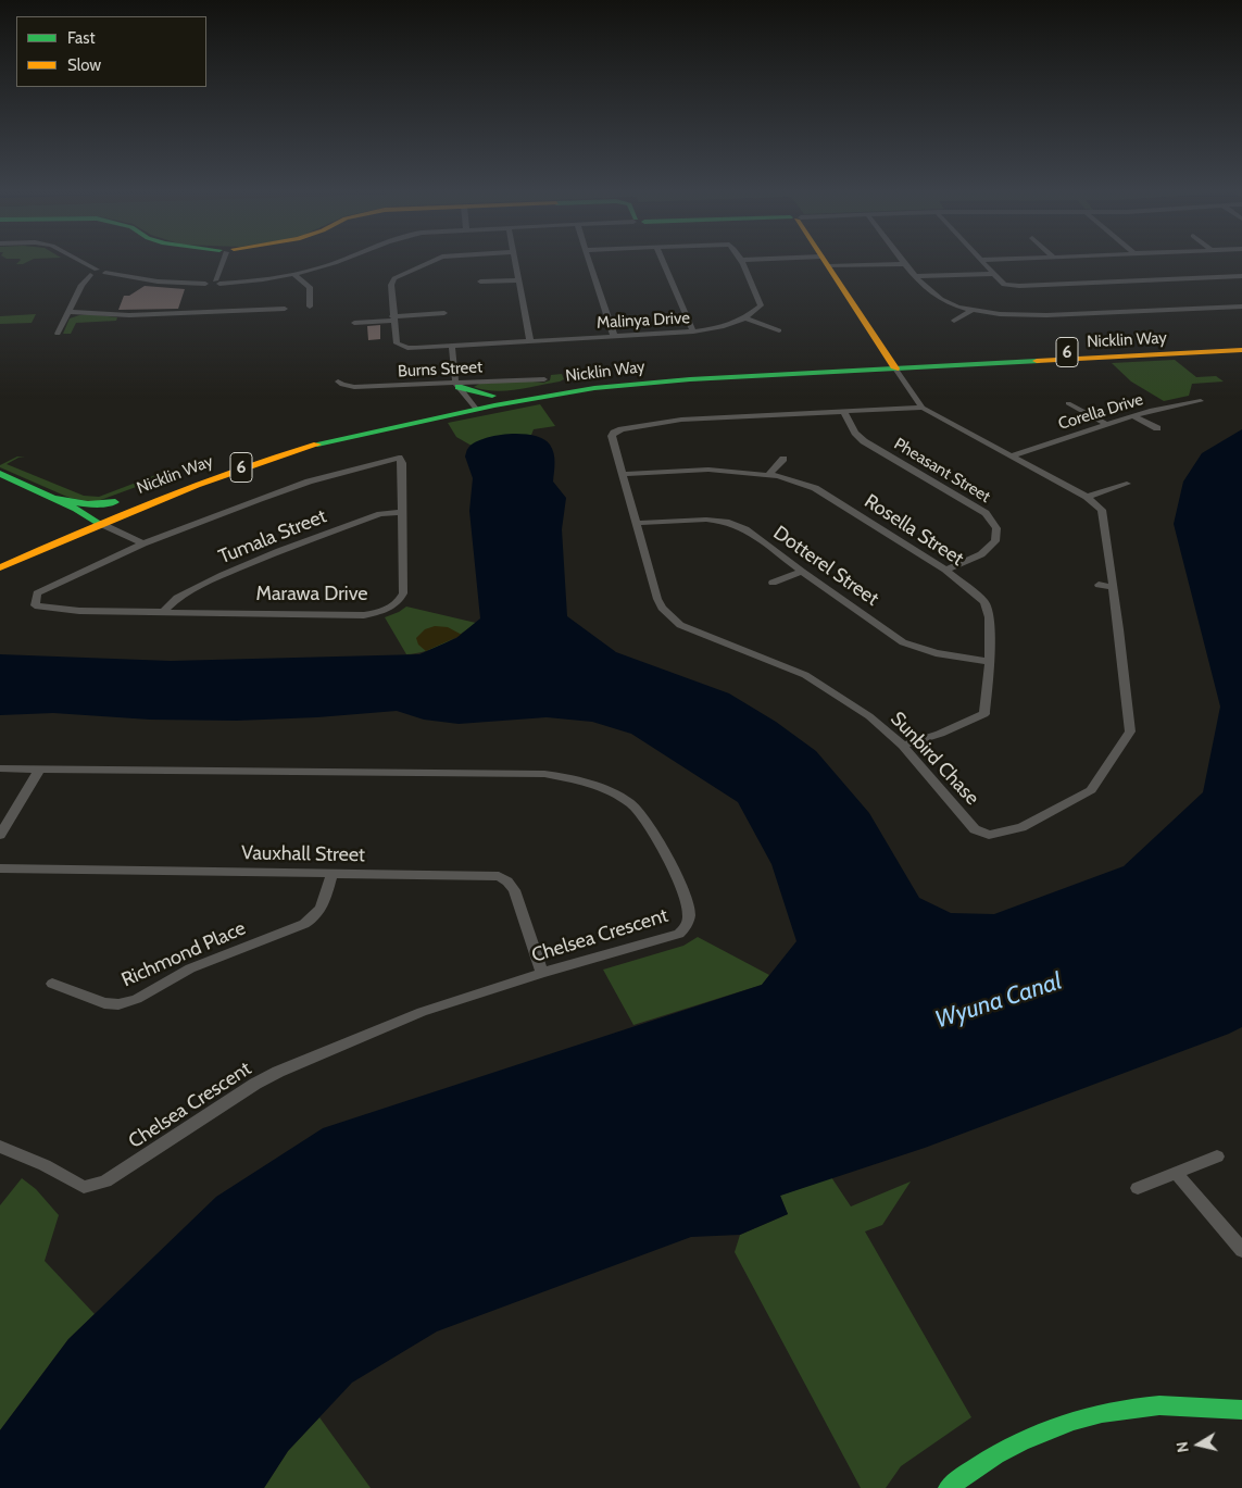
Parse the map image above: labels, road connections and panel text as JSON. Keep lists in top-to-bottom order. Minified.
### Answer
{"streets":{"main road":["Nicklin Way","6"],"street":["Malinya Drive","Burns Street","Corella Drive","Pheasant Street","Rosella Street","Tumala Street","Dotterel Street","Marawa Drive","Sunbird Chase","Vauxhall Street","Chelsea Crescent","Richmond Place"]},"crossings":[["Nicklin Way","Sunbird Chase"],["Corella Drive","Sunbird Chase"],["Pheasant Street","Rosella Street"],["Pheasant Street","Sunbird Chase"],["Rosella Street","Dotterel Street"],["Rosella Street","Sunbird Chase"],["Tumala Street","Marawa Drive"],["Dotterel Street","Sunbird Chase"],["Vauxhall Street","Chelsea Crescent"],["Vauxhall Street","Richmond Place"]],"water":["Wyuna Canal"],"legend":["Fast","Slow"],"north":"left"}
